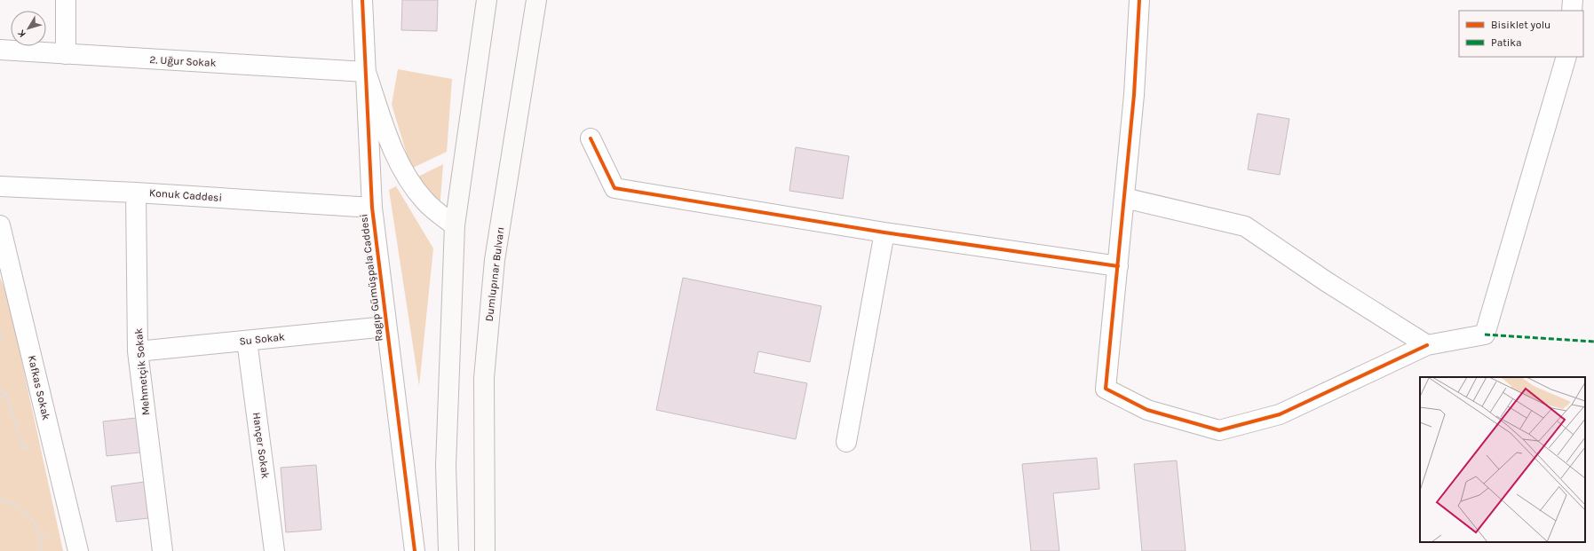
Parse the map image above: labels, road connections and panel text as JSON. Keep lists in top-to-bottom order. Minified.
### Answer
{"streets":{"main road":["Dumlupınar Bulvarı"],"street":["2. Uğur Sokak","Konuk Caddesi","Ragıp Gümüşpala Caddesi","Su Sokak","Mehmetçik Sokak","Kafkas Sokak","Hançer Sokak"]},"crossings":[["2. Uğur Sokak","Ragıp Gümüşpala Caddesi"],["Konuk Caddesi","Ragıp Gümüşpala Caddesi"],["Konuk Caddesi","Mehmetçik Sokak"],["Ragıp Gümüşpala Caddesi","Su Sokak"],["Su Sokak","Mehmetçik Sokak"],["Su Sokak","Hançer Sokak"]],"legend":["Bisiklet yolu","Patika"],"north":"bottom left"}
